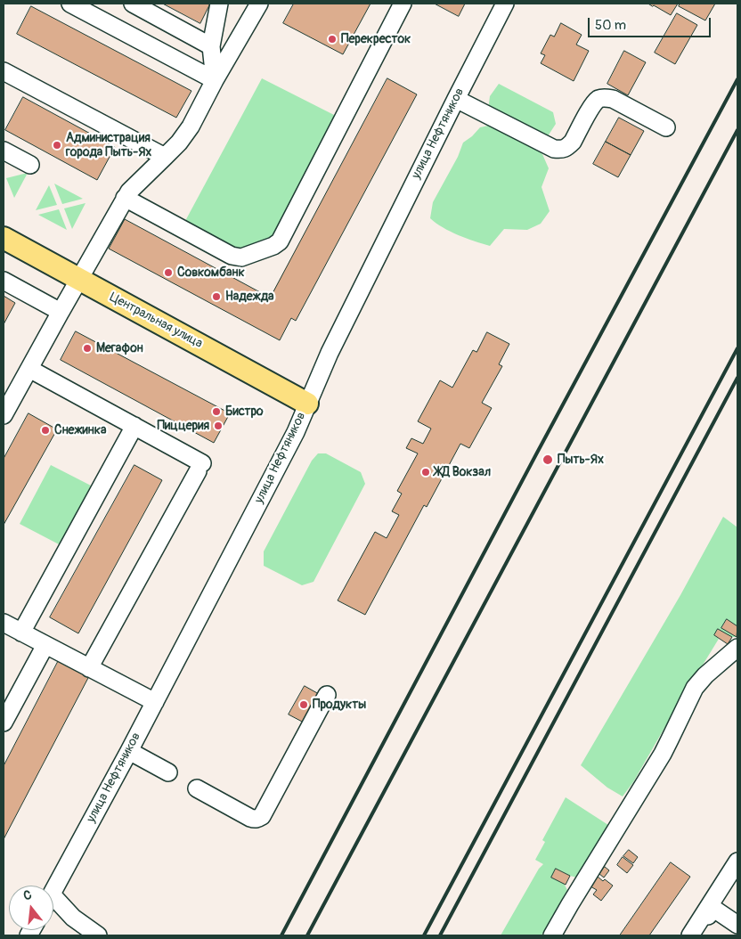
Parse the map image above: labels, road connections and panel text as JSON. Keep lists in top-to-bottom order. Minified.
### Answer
{"streets":{"main road":["Центральная улица"],"street":["улица Нефтяников"]},"crossings":[["улица Нефтяников","Центральная улица"]],"places":["Перекресток","Администрация города Пыть-Ях","Совкомбанк","Надежда","Мегафон","Бистро","Пиццерия","Снежинка","Пыть-Ях","ЖД Вокзал","Продукты"],"scale_bar":"50 m","north":"top"}
